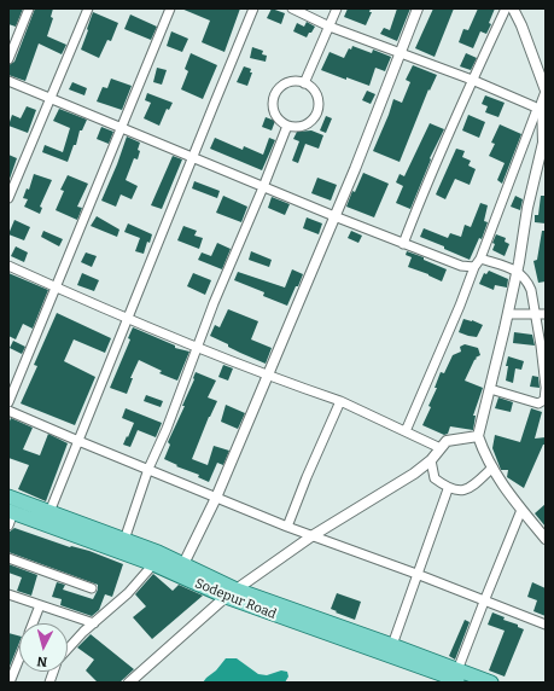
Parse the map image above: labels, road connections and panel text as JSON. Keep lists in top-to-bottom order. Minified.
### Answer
{"streets":{"main road":["Sodepur Road"]},"north":"bottom"}
